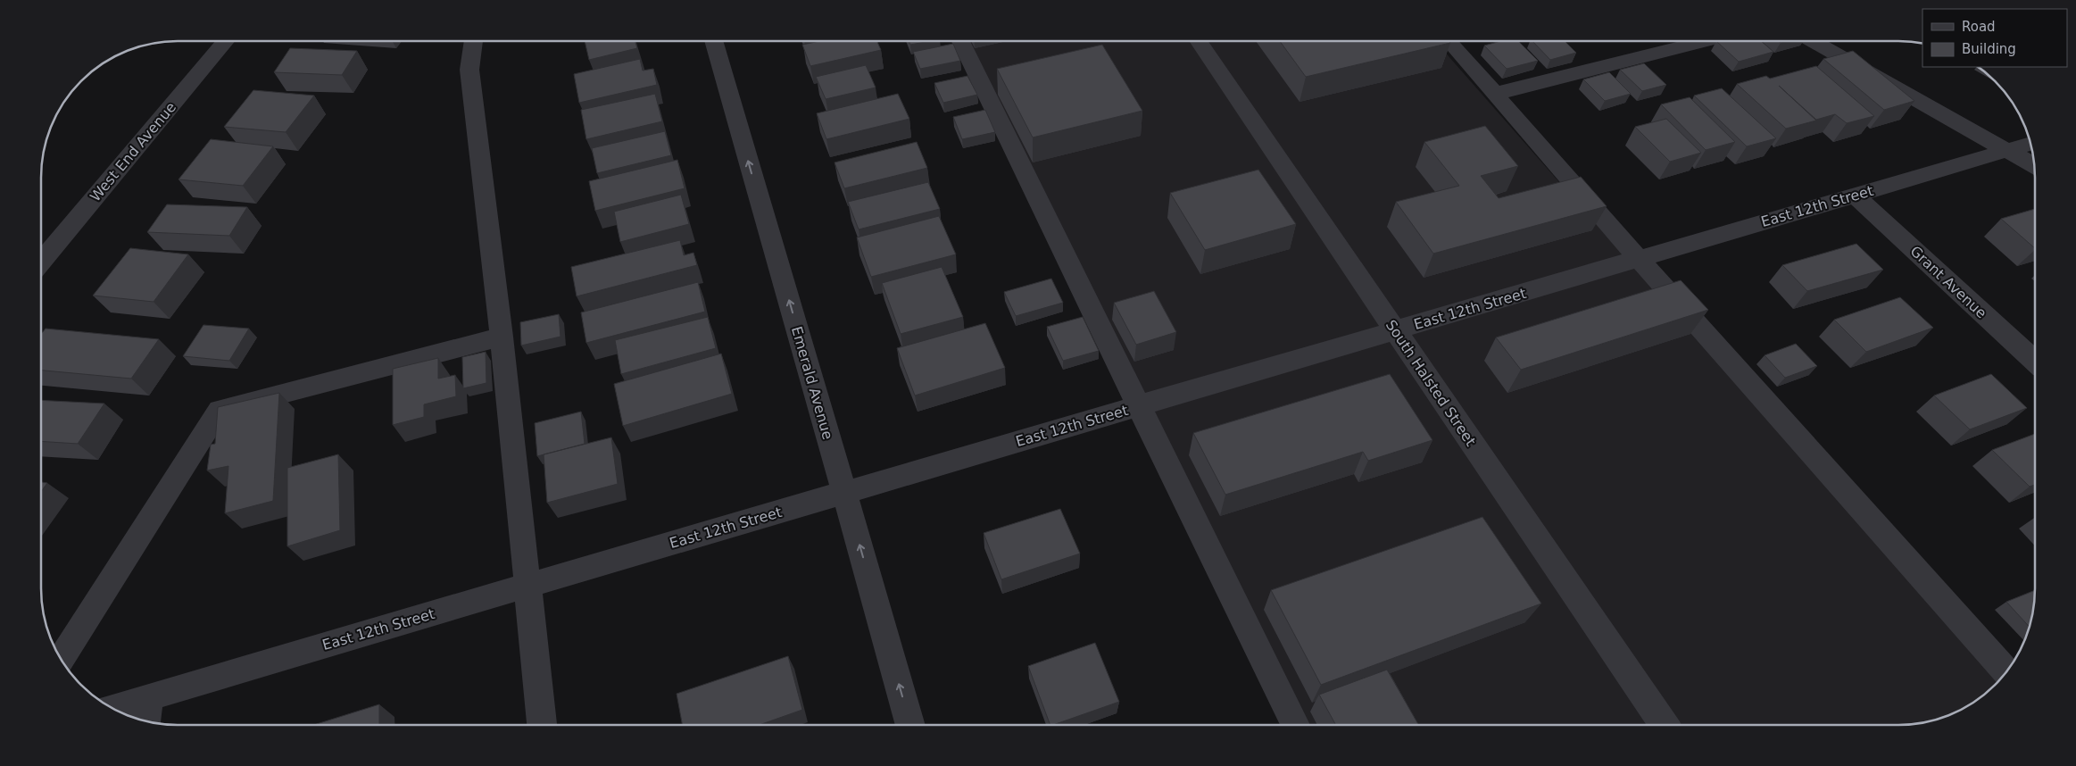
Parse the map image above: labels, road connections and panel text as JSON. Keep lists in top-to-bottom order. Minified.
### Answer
{"streets":{"street":["West End Avenue","East 12th Street","Grant Avenue","Emerald Avenue","South Halsted Street"]},"crossings":[["East 12th Street","Grant Avenue"],["East 12th Street","Emerald Avenue"],["East 12th Street","South Halsted Street"]],"one_way":["Emerald Avenue"],"legend":["Road","Building"]}
